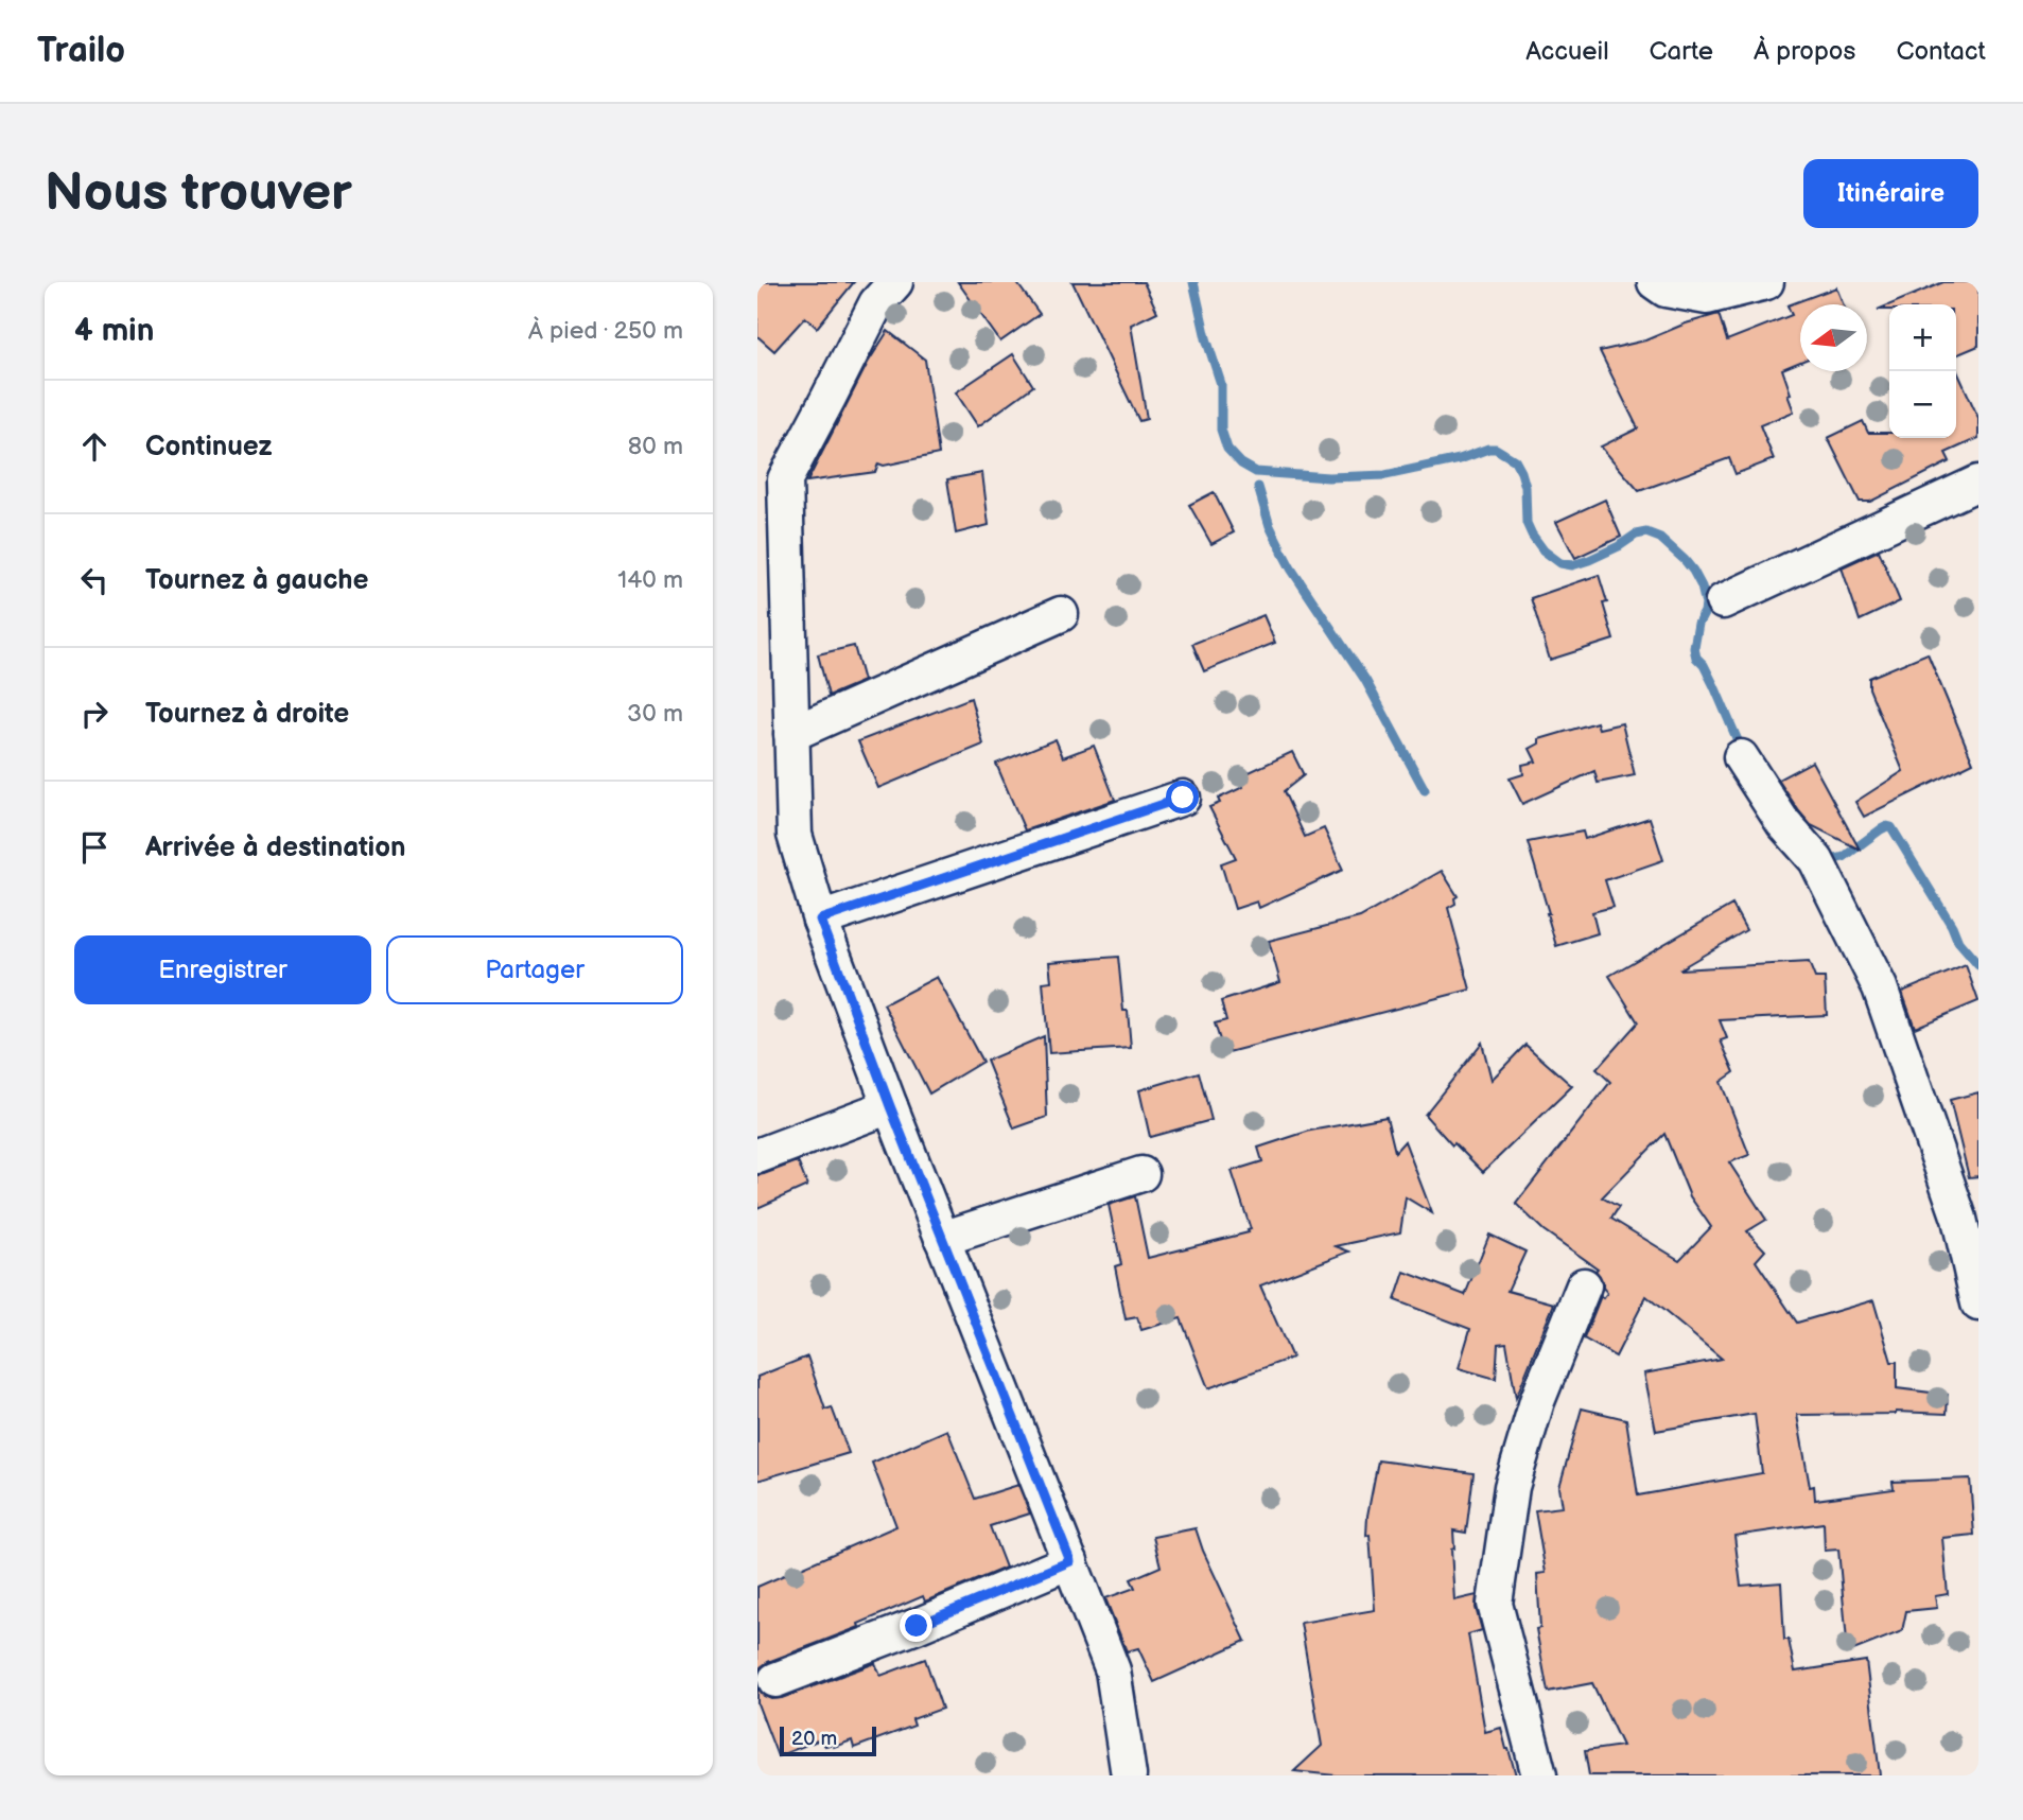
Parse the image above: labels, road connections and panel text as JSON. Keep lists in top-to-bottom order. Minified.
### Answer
{"scale_bar":"20 m","north":"left","page":{"header":"Trailo","nav":["Accueil","Carte","À propos","Contact"],"buttons":["Itinéraire",["Enregistrer","Partager"]],"title":"Nous trouver","heading":["4 min","À pied · 250 m"],"map_buttons":["+","−"],"list":[["Continuez","80 m"],["Tournez à gauche","140 m"],["Tournez à droite","30 m"],"Arrivée à destination"],"scale":"20 m"}}
